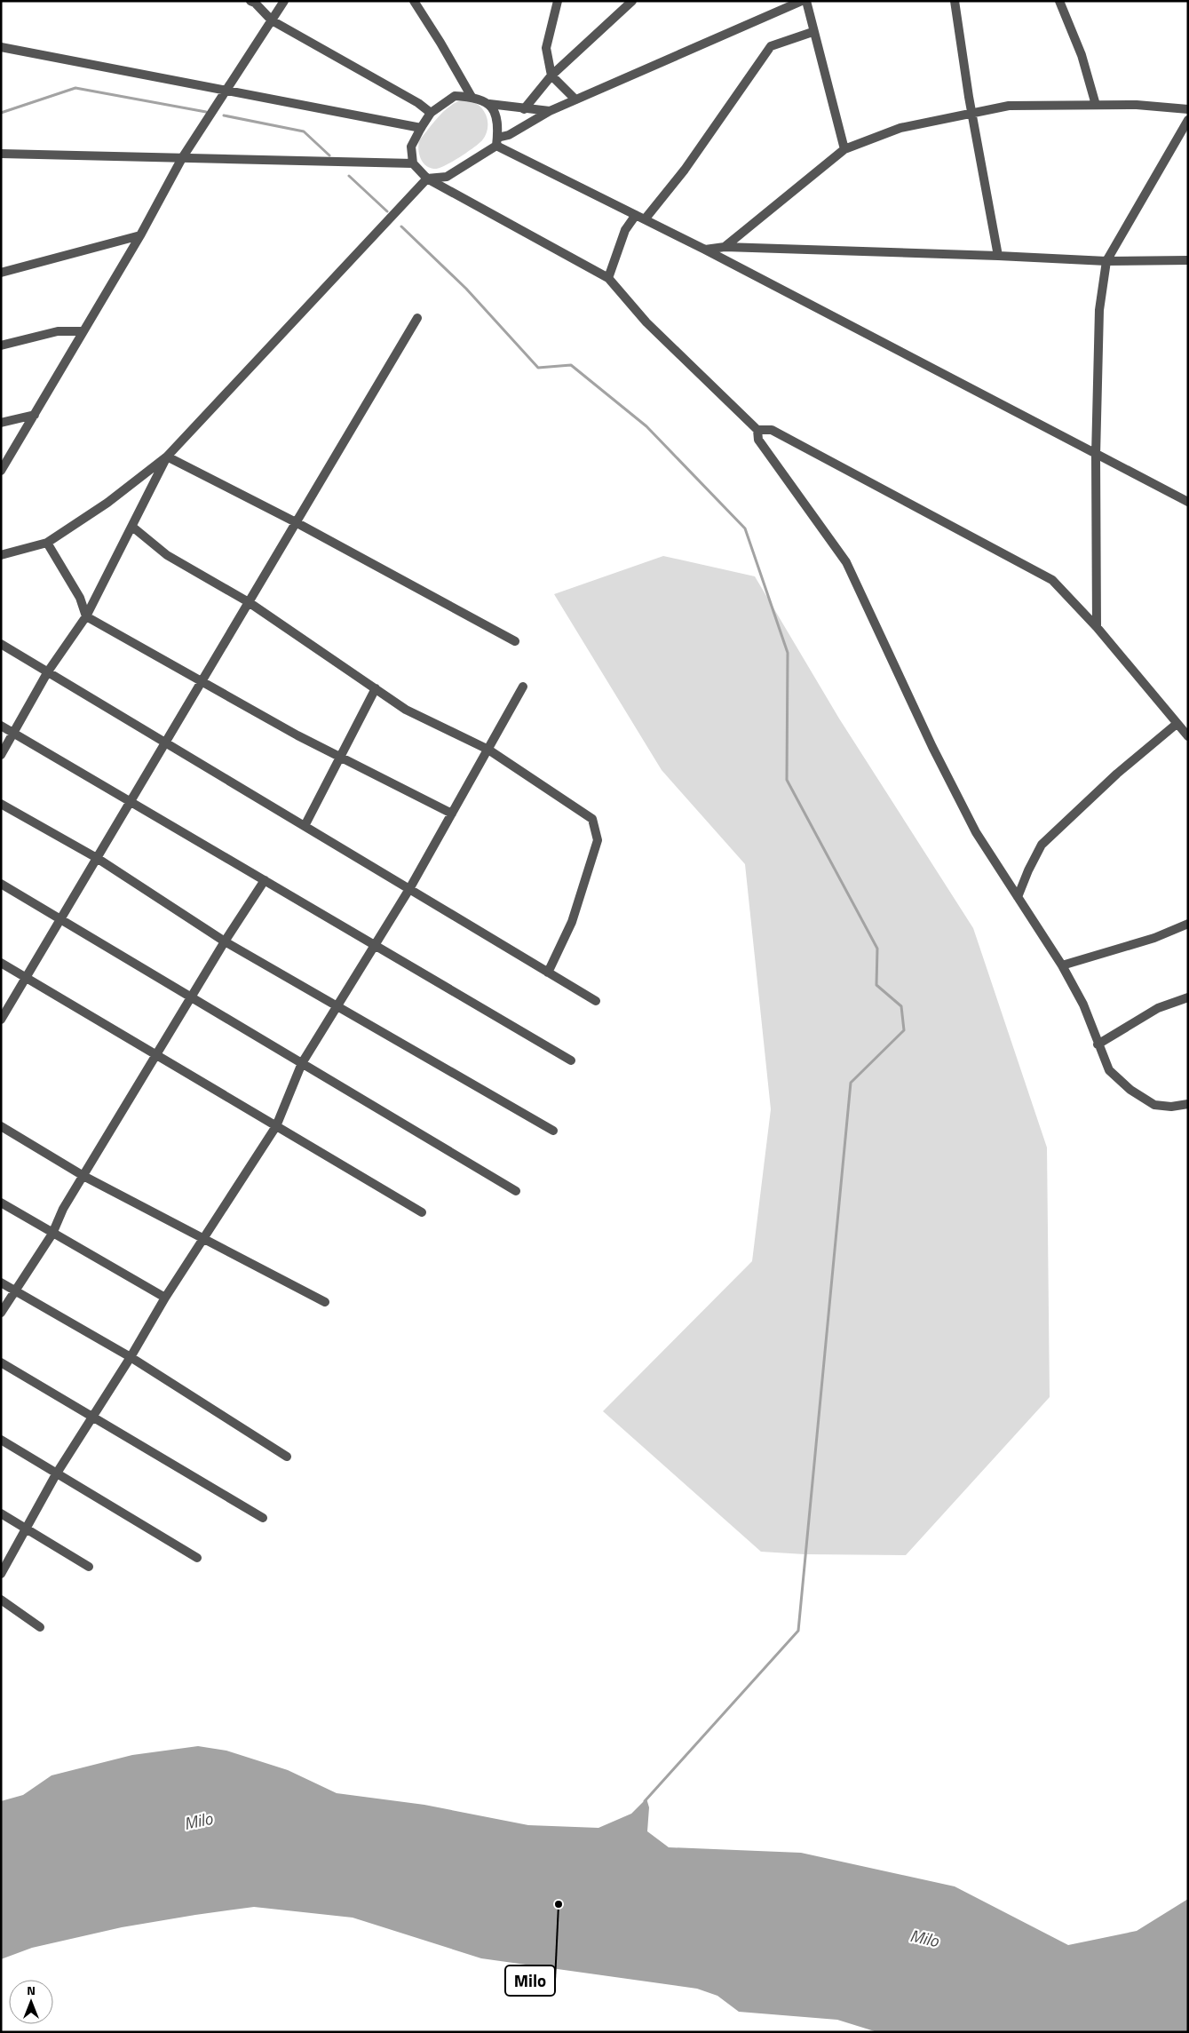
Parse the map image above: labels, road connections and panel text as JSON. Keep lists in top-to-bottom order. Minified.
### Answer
{"water":["Milo"],"places":["Milo"],"north":"top"}
